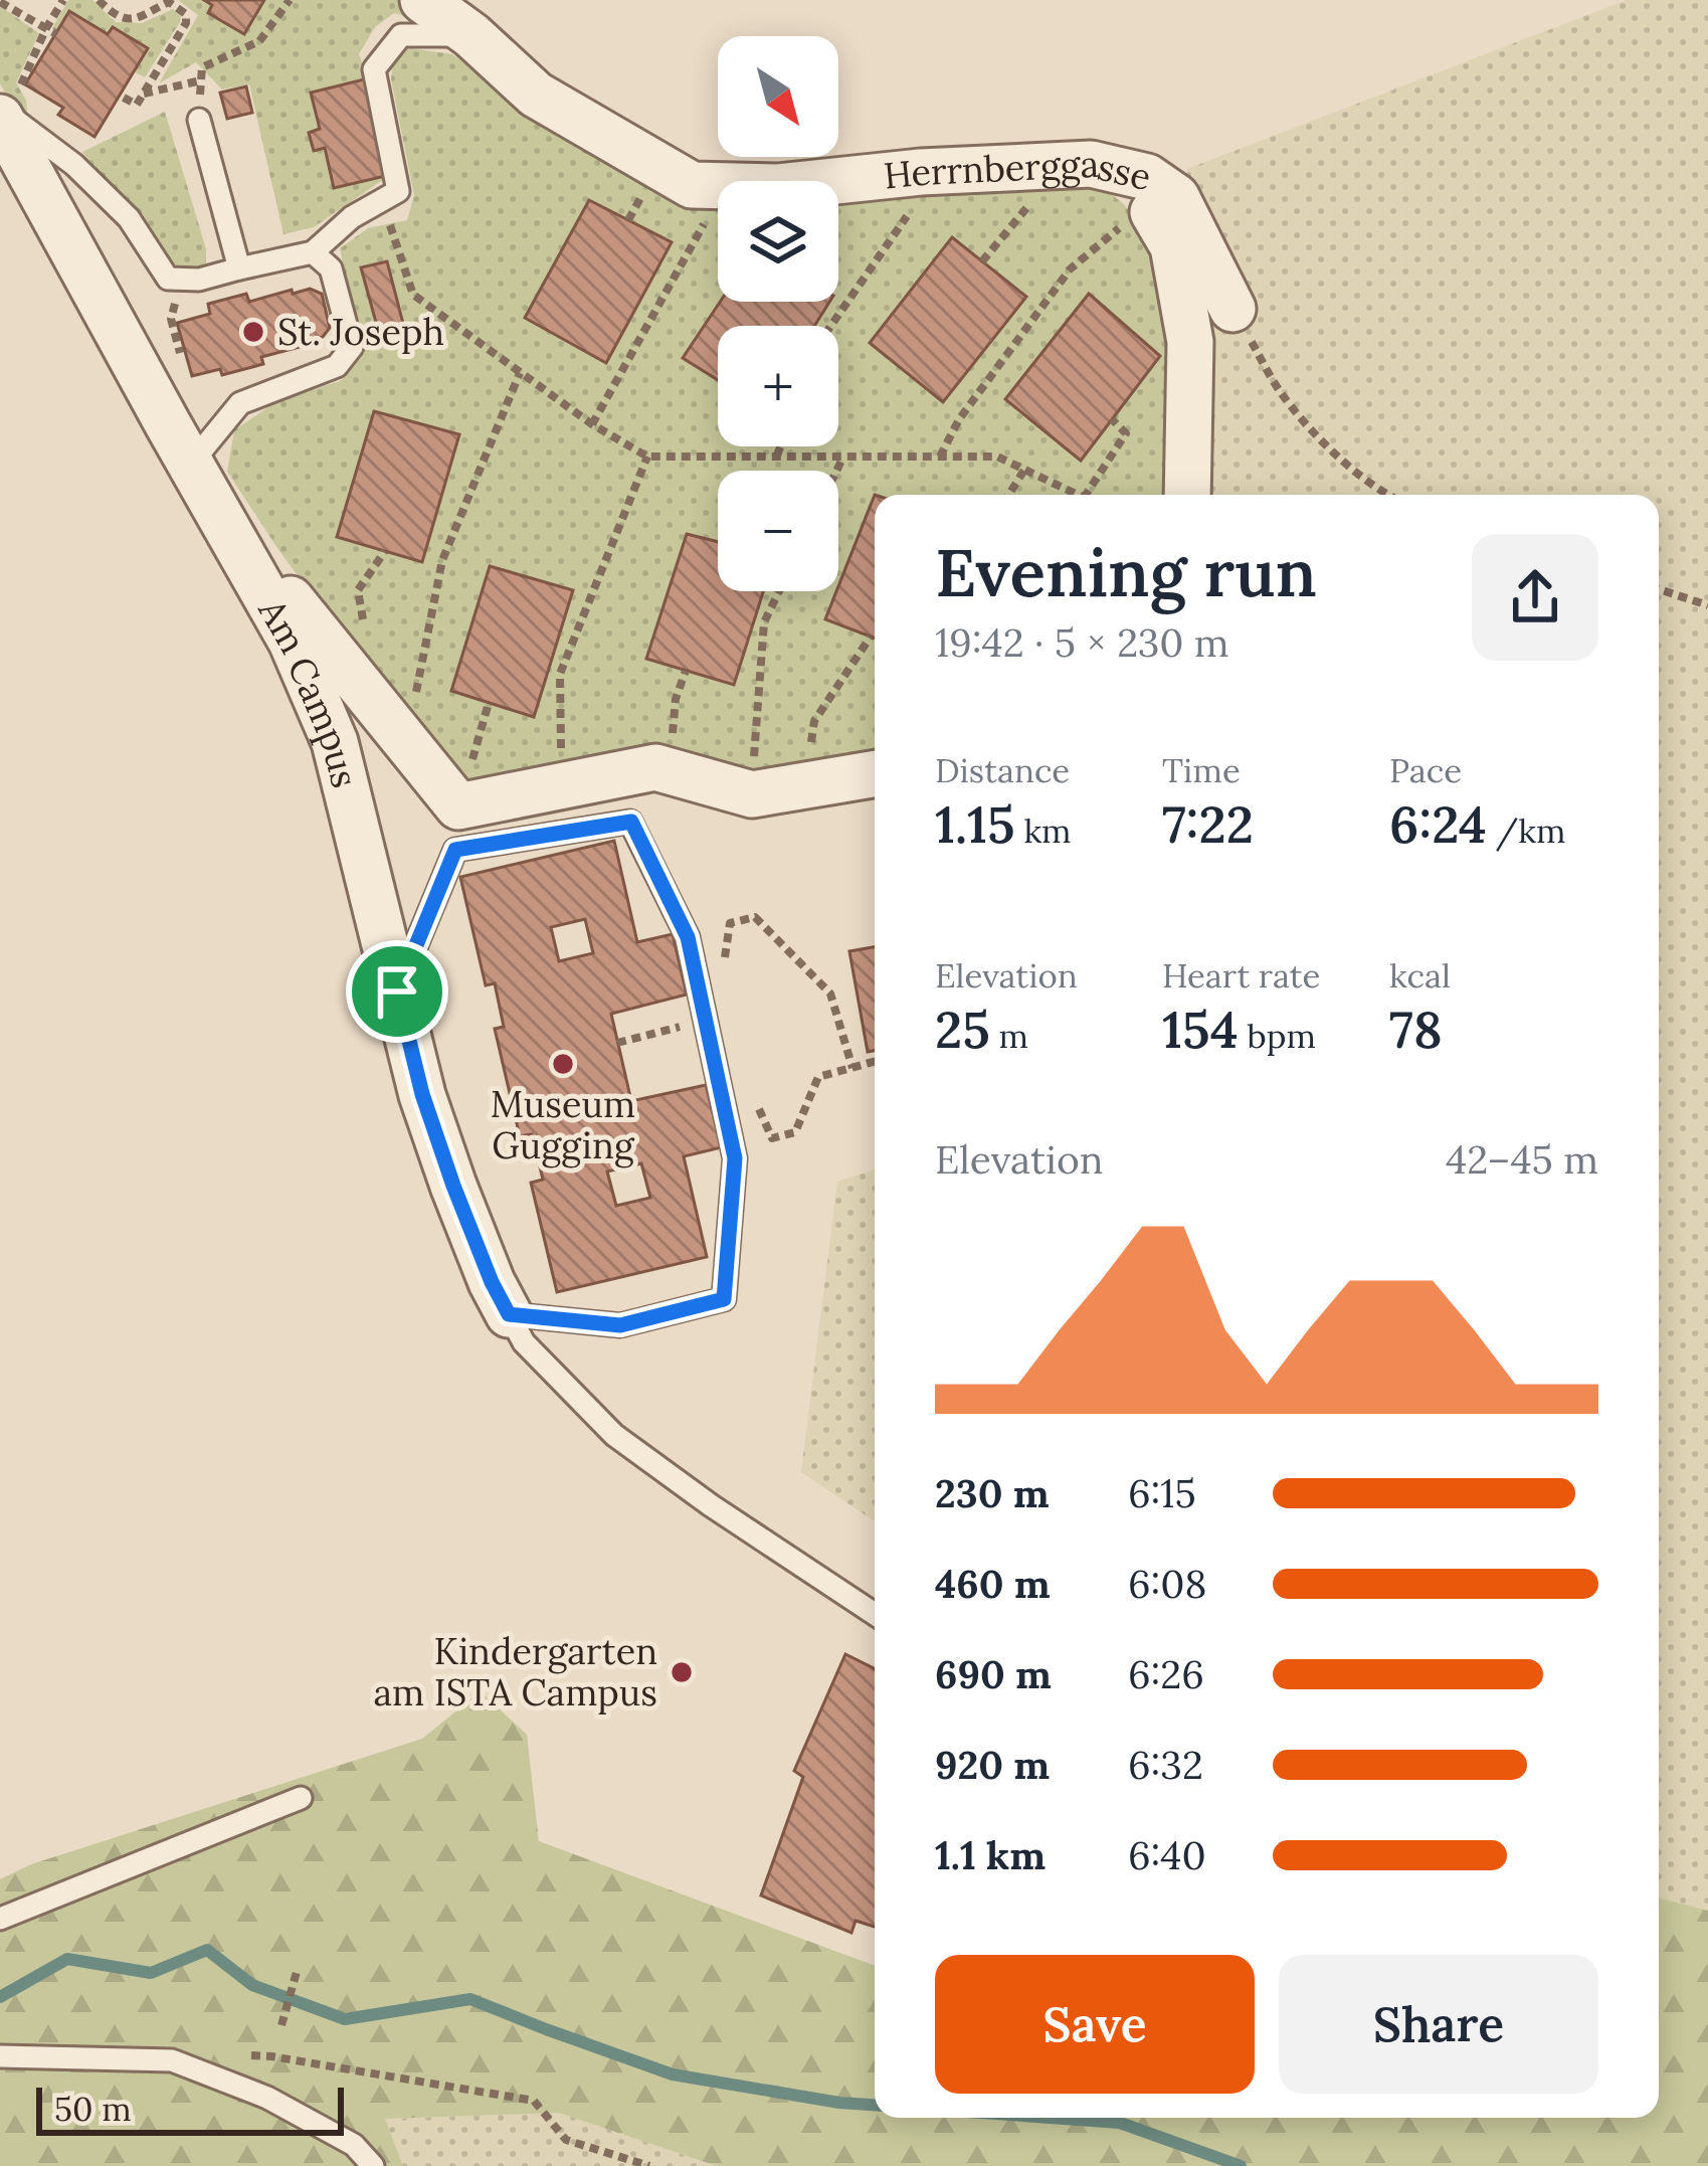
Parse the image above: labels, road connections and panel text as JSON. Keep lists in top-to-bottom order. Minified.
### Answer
{"streets":{"street":["Herrnberggasse","Am Campus"]},"places":["St. Joseph","Museum Gugging","Kindergarten am ISTA Campus"],"scale_bar":"50 m","north":"bottom right","page":{"map_buttons":["+","−"],"heading":["Evening run","19:42 · 5 × 230 m"],"stats":[["Distance","1.15 km"],["Time","7:22"],["Pace","6:24 /km"],["Elevation","25 m"],["Heart rate","154 bpm"],["kcal","78"]],"chart":["Elevation","42–45 m"],"list":[{"name":"230 m","note":"6:15"},{"name":"460 m","note":"6:08"},{"name":"690 m","note":"6:26"},{"name":"920 m","note":"6:32"},{"name":"1.1 km","note":"6:40"}],"buttons":["Save","Share"],"scale":"50 m"}}
